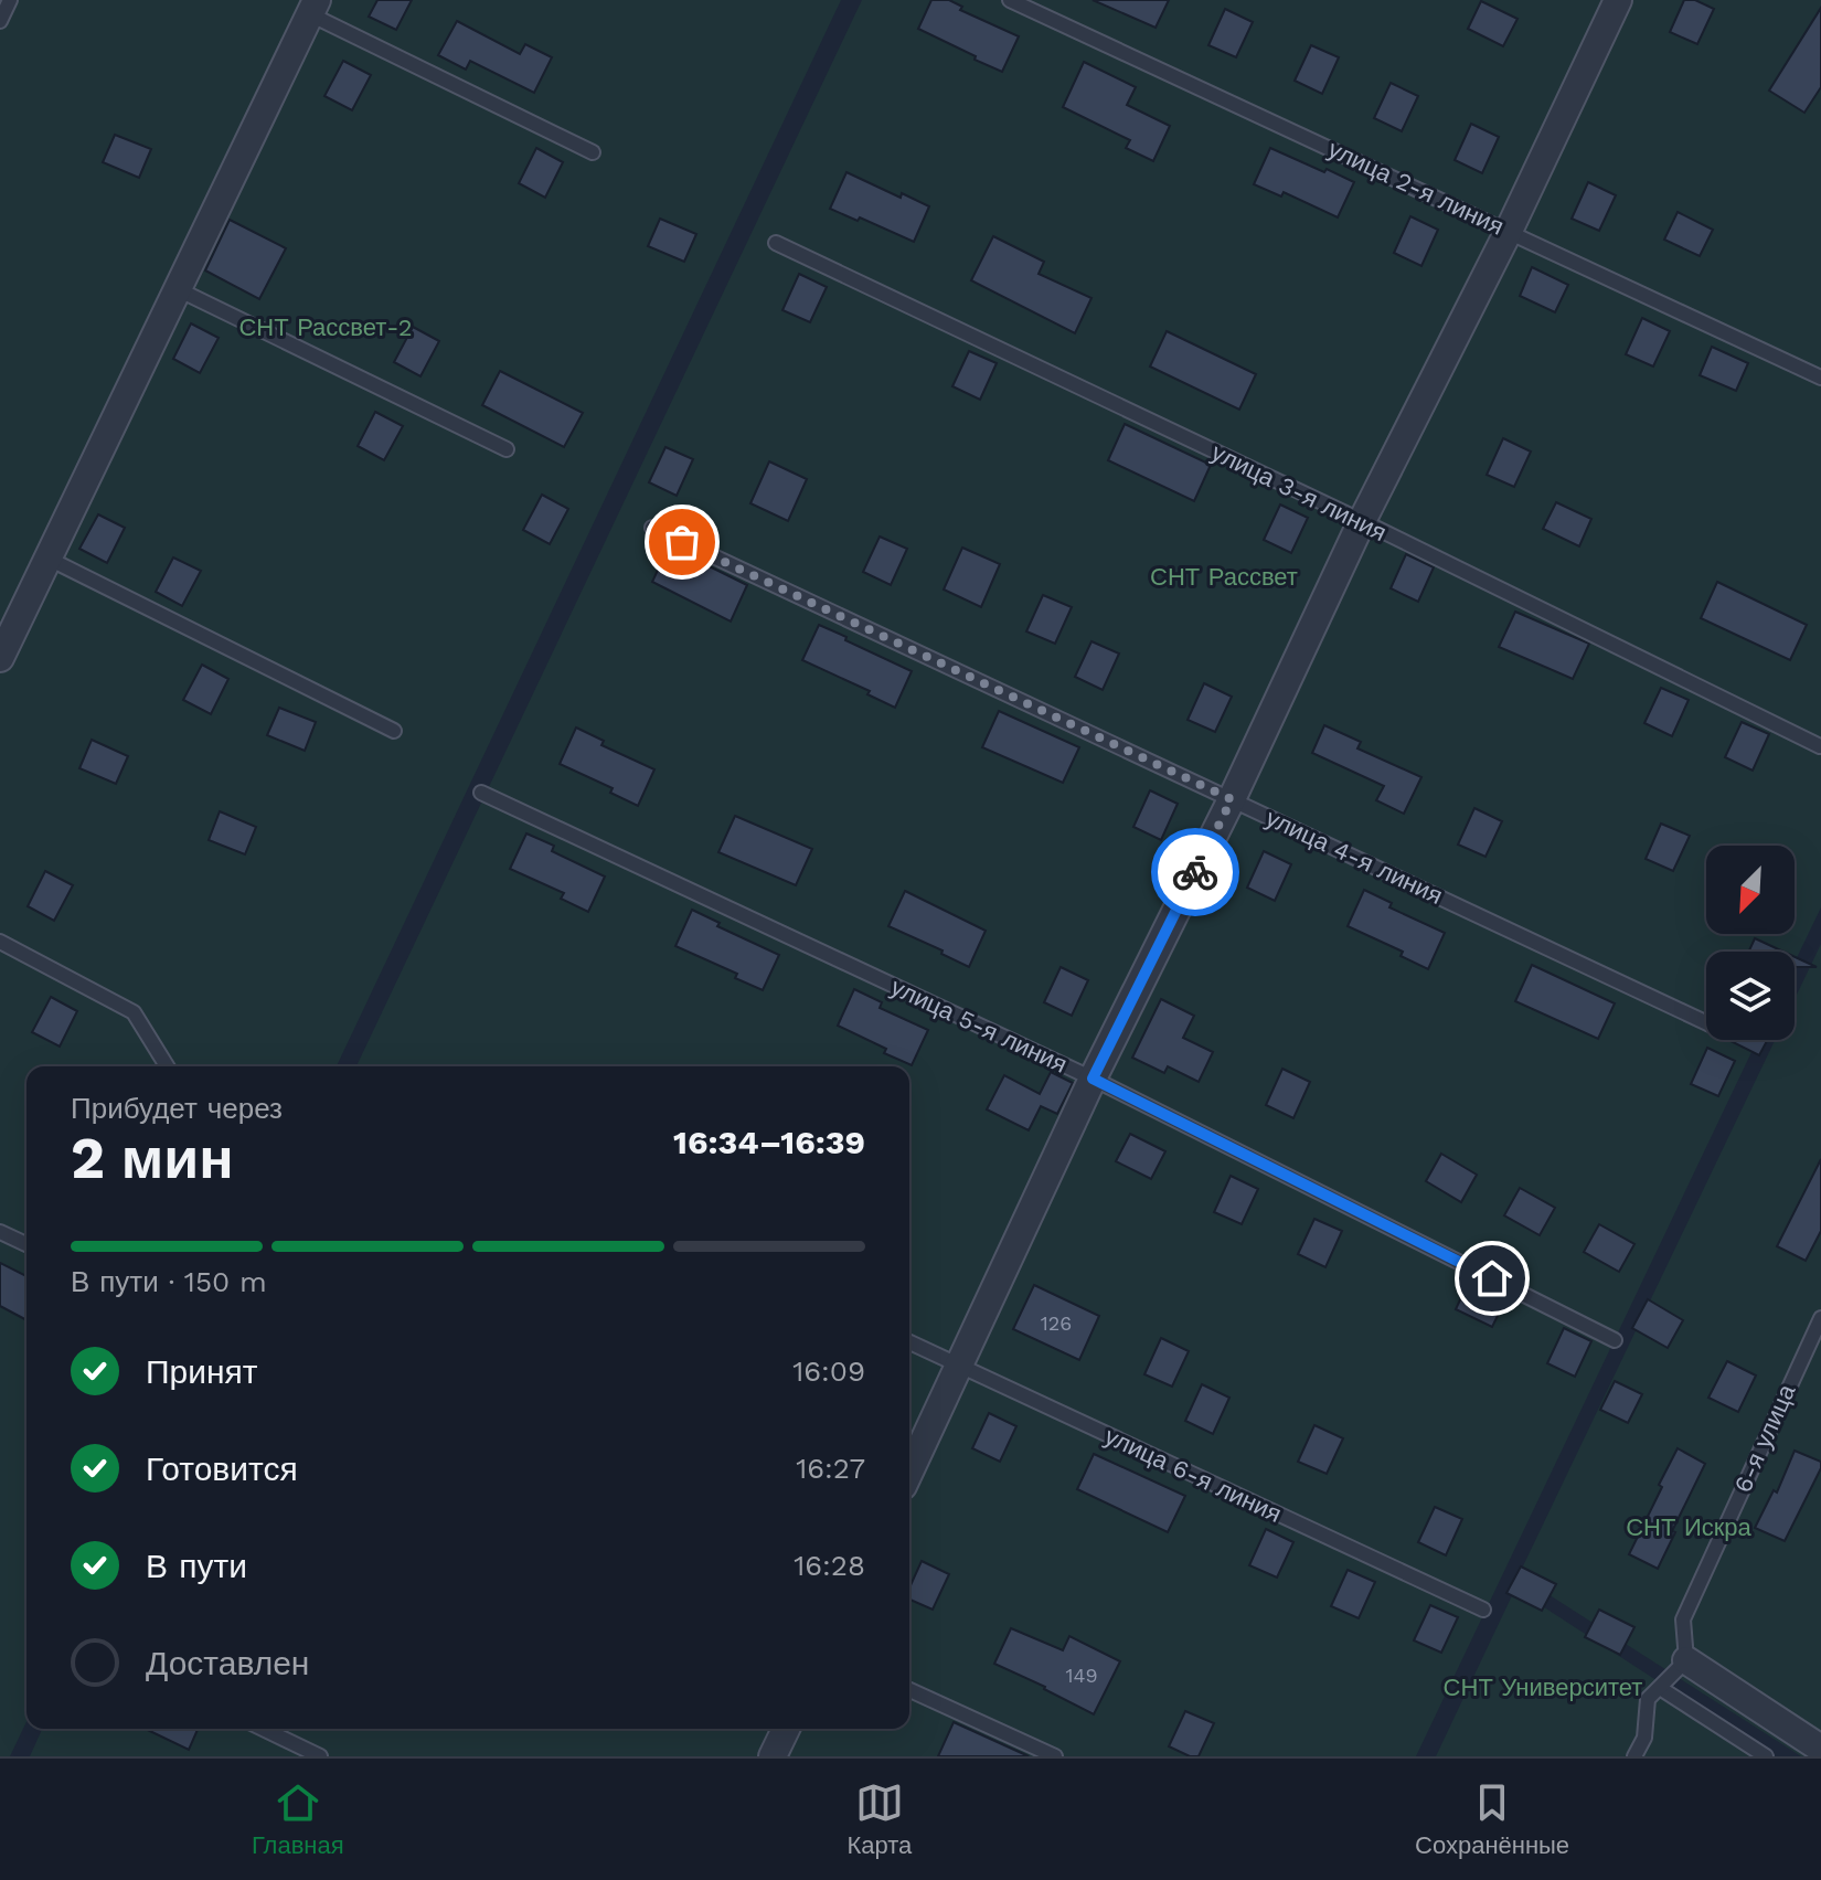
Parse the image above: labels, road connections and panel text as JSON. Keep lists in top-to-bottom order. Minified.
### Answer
{"streets":{"lane":["улица 2-я линия","улица 3-я линия","улица 4-я линия","улица 5-я линия","6-я улица","улица 6-я линия"]},"parks":["СНТ Рассвет-2","СНТ Рассвет","СНТ Искра","СНТ Университет"],"house_numbers":["126","149"],"north":"bottom left","page":{"heading":["2 мин","Прибудет через","16:34–16:39"],"bar":"В пути · 150 m","list":[["Принят","16:09"],["Готовится","16:27"],["В пути","16:28"],"Доставлен"],"tabs":["Главная","Карта","Сохранённые"]}}
